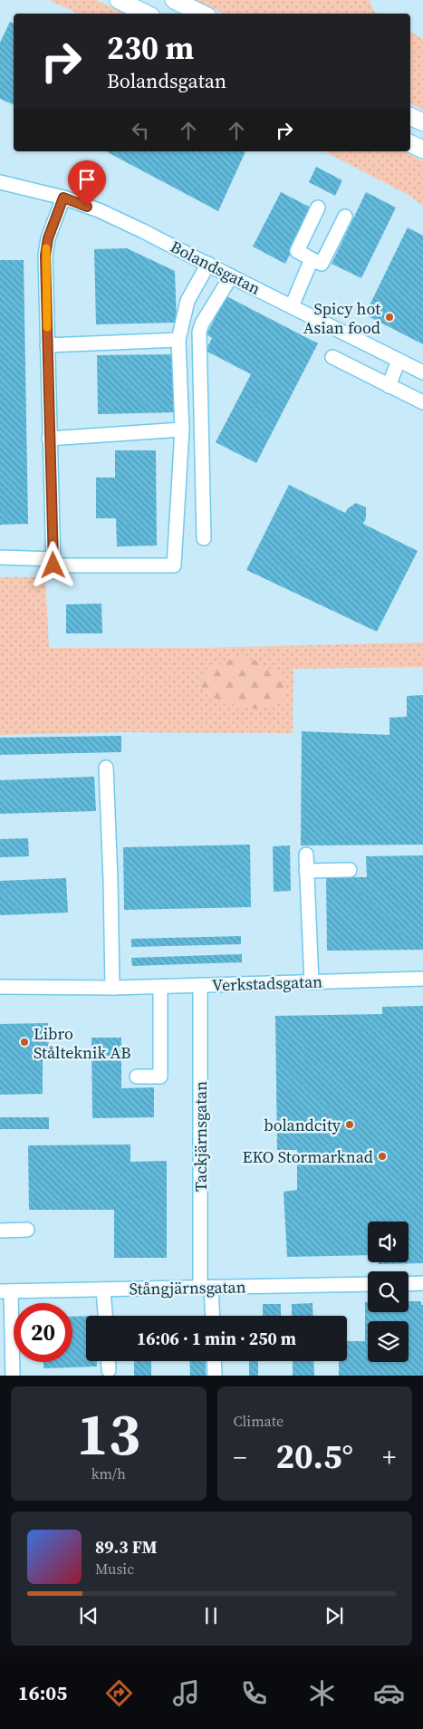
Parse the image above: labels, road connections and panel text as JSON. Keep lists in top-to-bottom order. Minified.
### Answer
{"streets":{"street":["Bolandsgatan","Verkstadsgatan","Tackjärnsgatan","Stångjärnsgatan"]},"crossings":[["Verkstadsgatan","Tackjärnsgatan"],["Tackjärnsgatan","Stångjärnsgatan"]],"places":["Spicy hot Asian food","Libro Stålteknik AB","bolandcity","EKO Stormarknad"],"page":{"turn":["230 m","Bolandsgatan"],"limit":"20","trip":"16:06 · 1 min · 250 m","tile":[["13","km/h"],"Climate"],"heat":["−","20.5°","+"],"song":["89.3 FM","Music"],"tabs":"16:05"}}
